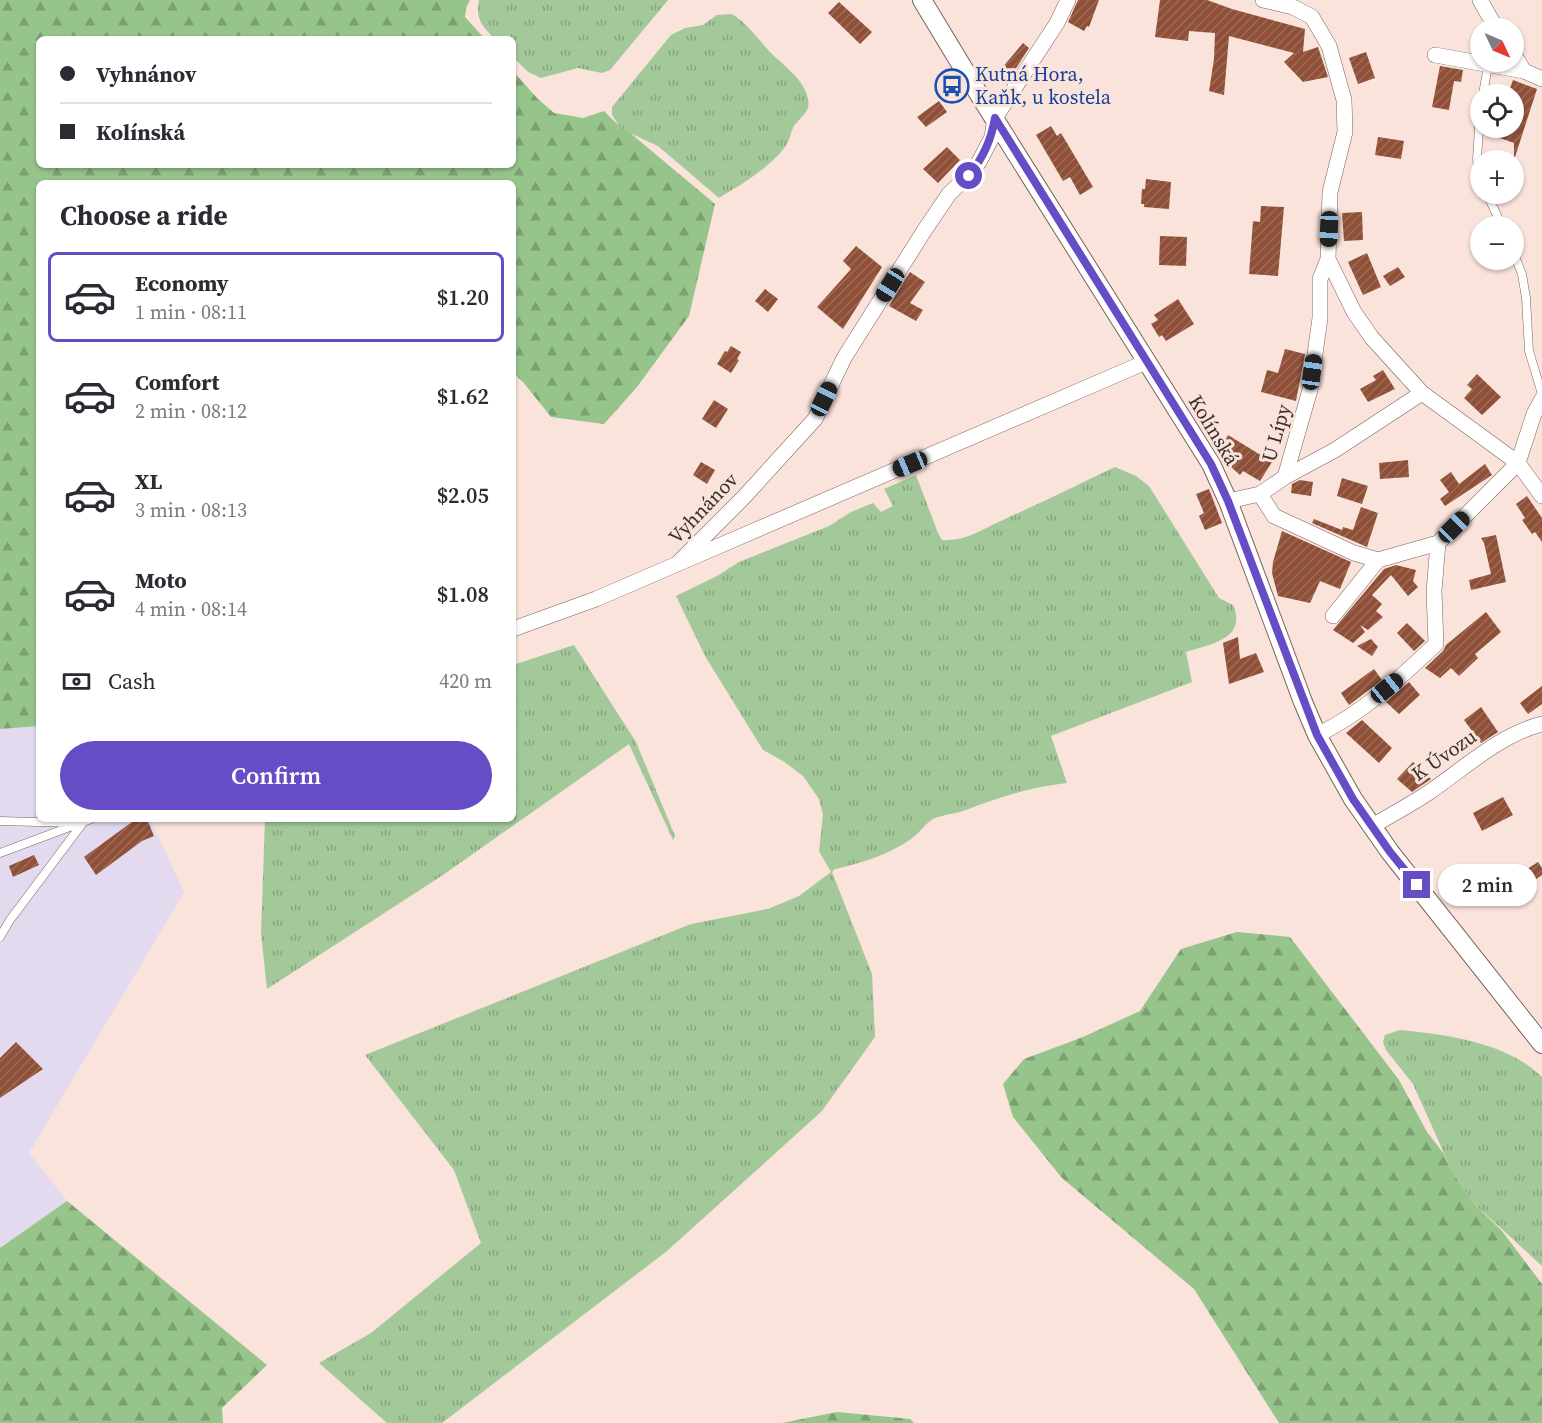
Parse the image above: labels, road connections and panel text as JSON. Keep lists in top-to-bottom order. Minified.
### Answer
{"streets":{"street":["Kolínská","U Lípy","Vyhnánov","K Úvozu"]},"crossings":[["Kolínská","U Lípy"],["Kolínská","Vyhnánov"],["Kolínská","K Úvozu"]],"places":{"bus stop":["Kutná Hora, Kaňk, u kostela"]},"north":"bottom right","page":{"map_buttons":["+","−"],"banner":["Vyhnánov","Kolínská"],"heading":"Choose a ride","list":[{"name":"Economy","note":"1 min · 08:11","value":"$1.20"},{"name":"Comfort","note":"2 min · 08:12","value":"$1.62"},{"name":"XL","note":"3 min · 08:13","value":"$2.05"},{"name":"Moto","note":"4 min · 08:14","value":"$1.08"}],"pay":["Cash","420 m"],"buttons":"Confirm","bubble":"2 min"}}
